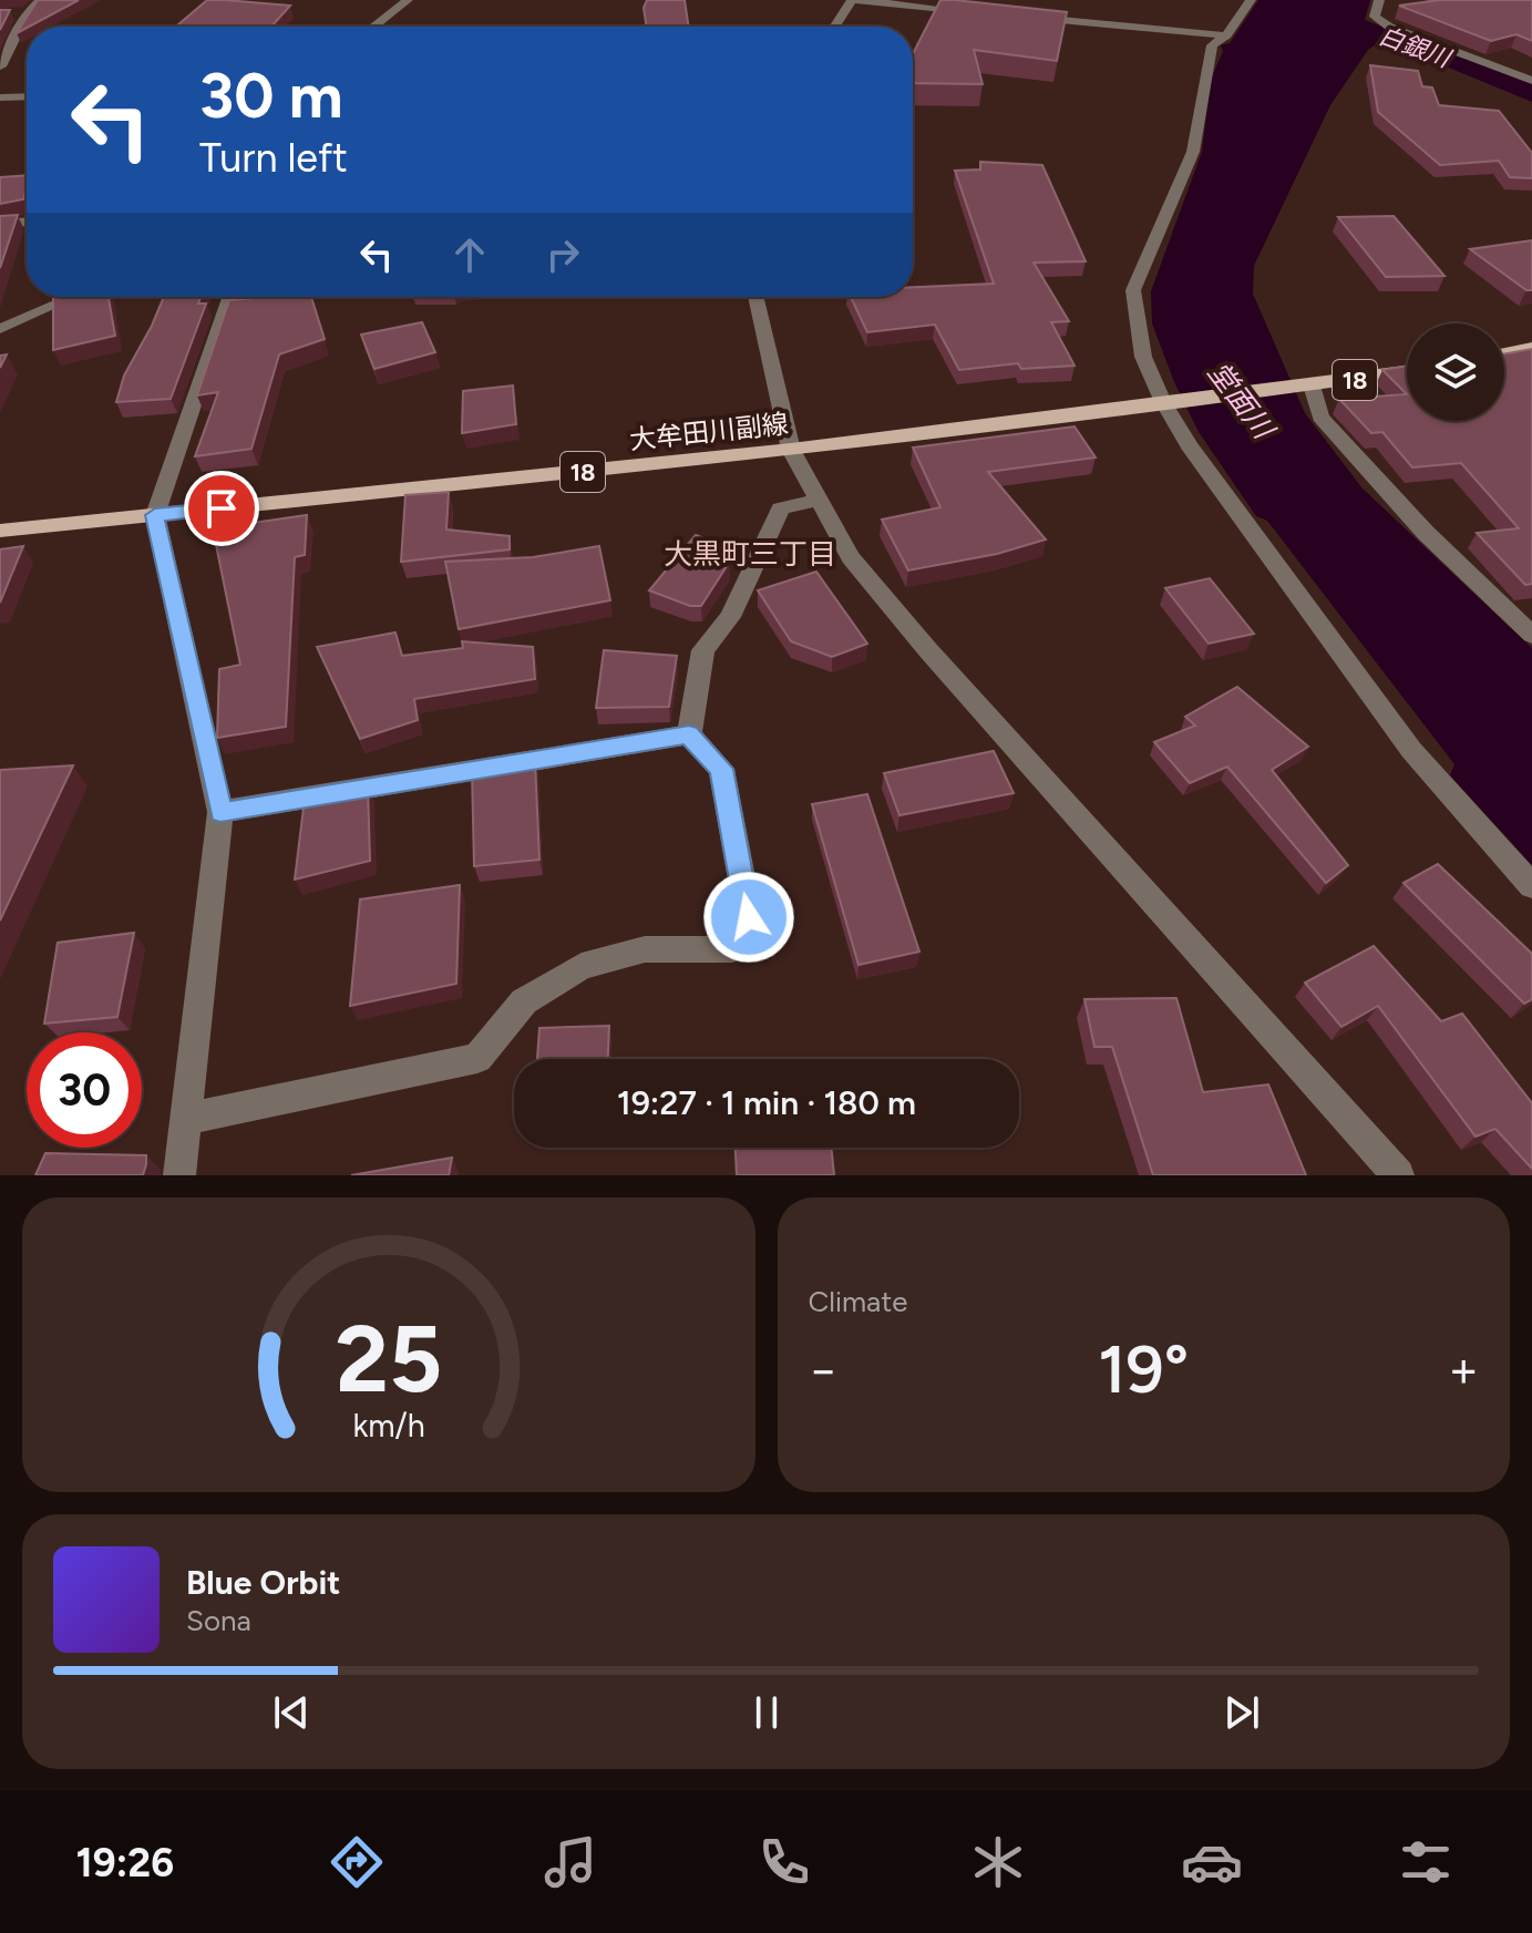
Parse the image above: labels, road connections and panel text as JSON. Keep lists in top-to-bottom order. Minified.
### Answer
{"streets":{"main road":["18","大牟田川副線"]},"districts":["大黒町三丁目"],"water":["白銀川","堂面川"],"page":{"turn":["30 m","Turn left"],"limit":"30","trip":"19:27 · 1 min · 180 m","tile":"Climate","heat":["−","19°","+"],"song":["Blue Orbit","Sona"],"tabs":"19:26","gauge":["25","km/h"]}}
